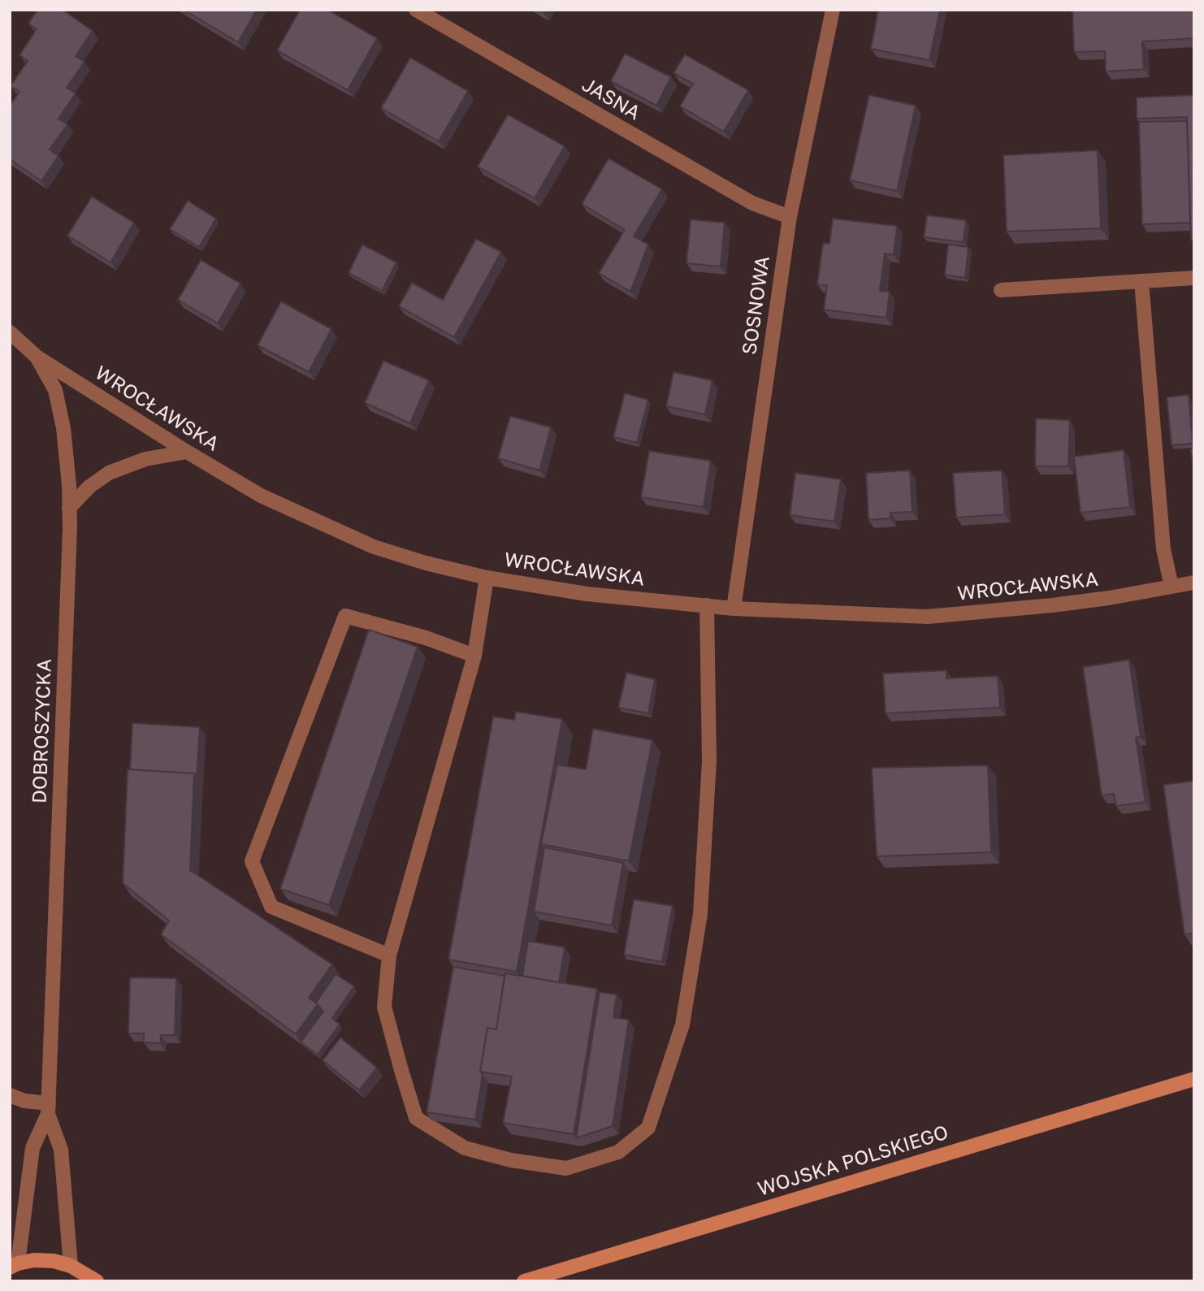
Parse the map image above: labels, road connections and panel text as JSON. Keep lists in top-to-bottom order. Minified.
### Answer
{"streets":{"main road":["WOJSKA POLSKIEGO"],"street":["JASNA","SOSNOWA","WROCŁAWSKA","DOBROSZYCKA"]},"crossings":[["JASNA","SOSNOWA"],["SOSNOWA","WROCŁAWSKA"],["WROCŁAWSKA","DOBROSZYCKA"]]}
